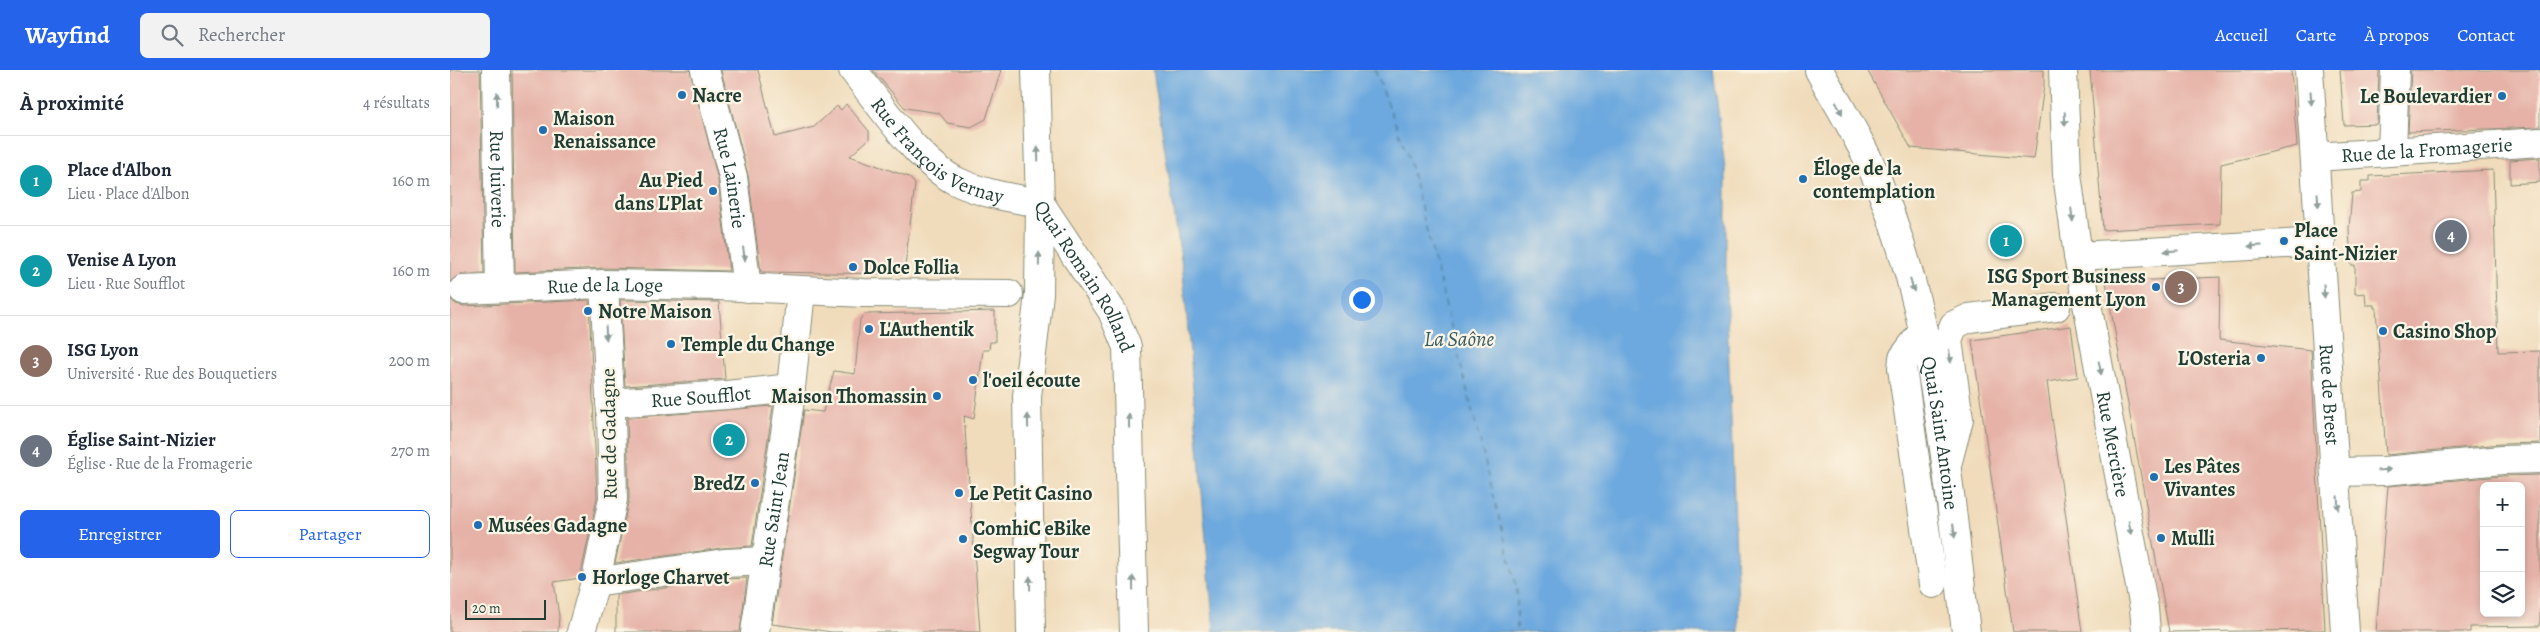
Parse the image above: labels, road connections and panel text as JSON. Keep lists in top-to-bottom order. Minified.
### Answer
{"streets":{"street":["Rue François Vernay","Rue de la Fromagerie","Rue Lainerie","Rue Juiverie","Rue de la Loge","Quai Romain Rolland","Rue de Brest","Rue Soufflot","Quai Saint Antoine","Rue de Gadagne","Rue Mercière","Rue Saint Jean"]},"crossings":[["Rue François Vernay","Quai Romain Rolland"],["Rue de la Fromagerie","Rue de Brest"],["Rue Lainerie","Rue de la Loge"],["Rue Juiverie","Rue de la Loge"],["Rue de la Loge","Rue de Gadagne"],["Rue de la Loge","Rue Saint Jean"],["Rue Soufflot","Rue de Gadagne"],["Rue Soufflot","Rue Saint Jean"]],"one_way":["Rue Lainerie","Rue Juiverie","Quai Romain Rolland","Rue de Brest","Quai Saint Antoine"],"water":["La Saône"],"places":["Nacre","Le Boulevardier","Maison Renaissance","Éloge de la contemplation","Au Pied dans L'Plat","Place Saint-Nizier","Dolce Follia","ISG Sport Business Management Lyon","Notre Maison","L'Authentik","Casino Shop","Temple du Change","L'Osteria","l'oeil écoute","Maison Thomassin","Les Pâtes Vivantes","BredZ","Le Petit Casino","Musées Gadagne","Mulli","ComhiC eBike Segway Tour","Horloge Charvet"],"scale_bar":"20 m","page":{"header":"Wayfind","search":"Rechercher","nav":["Accueil","Carte","À propos","Contact"],"heading":["À proximité","4 résultats"],"list":[{"mark":"1","name":"Place d'Albon","note":"Lieu · Place d'Albon","value":"160 m"},{"mark":"2","name":"Venise A Lyon","note":"Lieu · Rue Soufflot","value":"160 m"},{"mark":"3","name":"ISG Lyon","note":"Université · Rue des Bouquetiers","value":"200 m"},{"mark":"4","name":"Église Saint-Nizier","note":"Église · Rue de la Fromagerie","value":"270 m"}],"pins":["4","1","3","2"],"map_buttons":["+","−"],"buttons":["Enregistrer","Partager"],"scale":"20 m"}}
